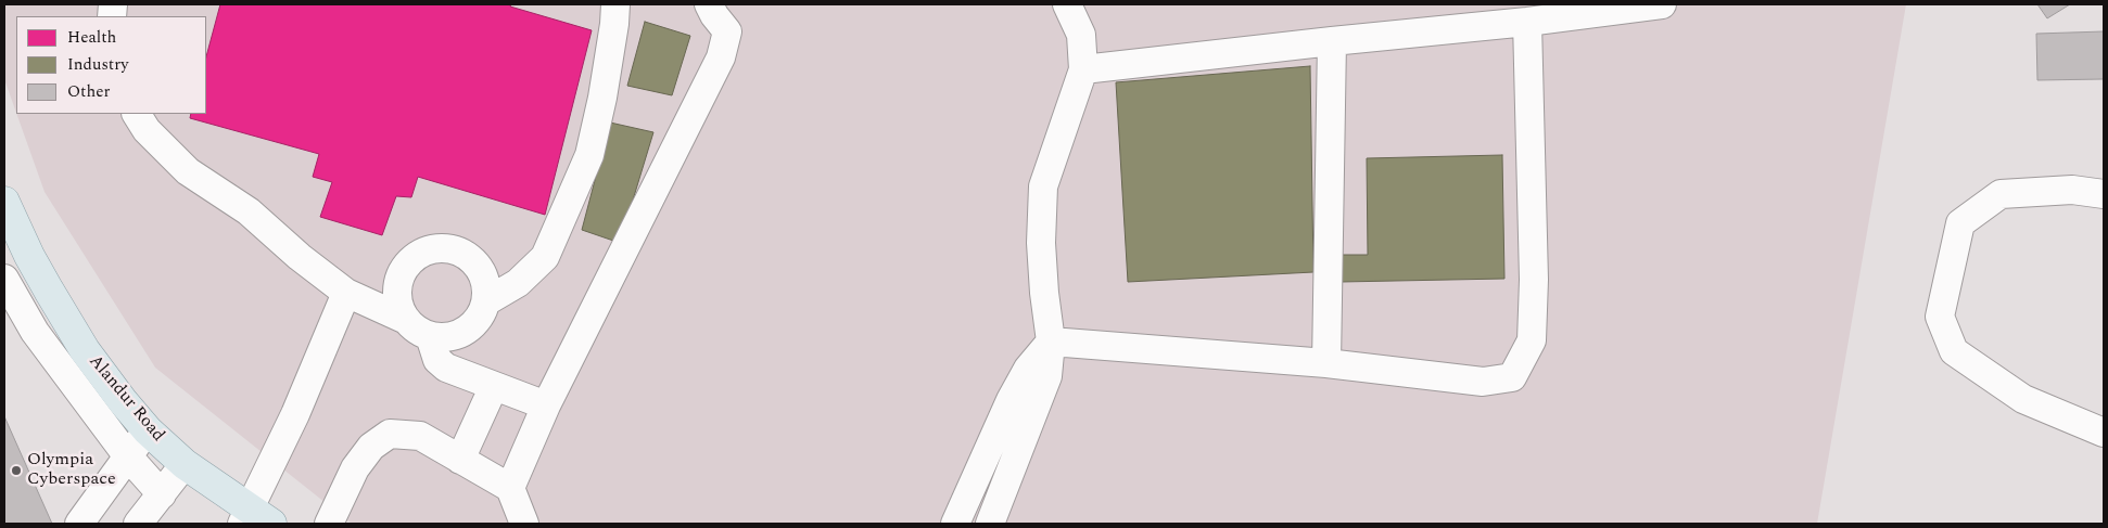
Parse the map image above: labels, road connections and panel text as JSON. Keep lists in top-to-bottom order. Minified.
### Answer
{"streets":{"main road":["Alandur Road"]},"places":["Olympia Cyberspace"],"legend":["Health","Industry","Other"]}
